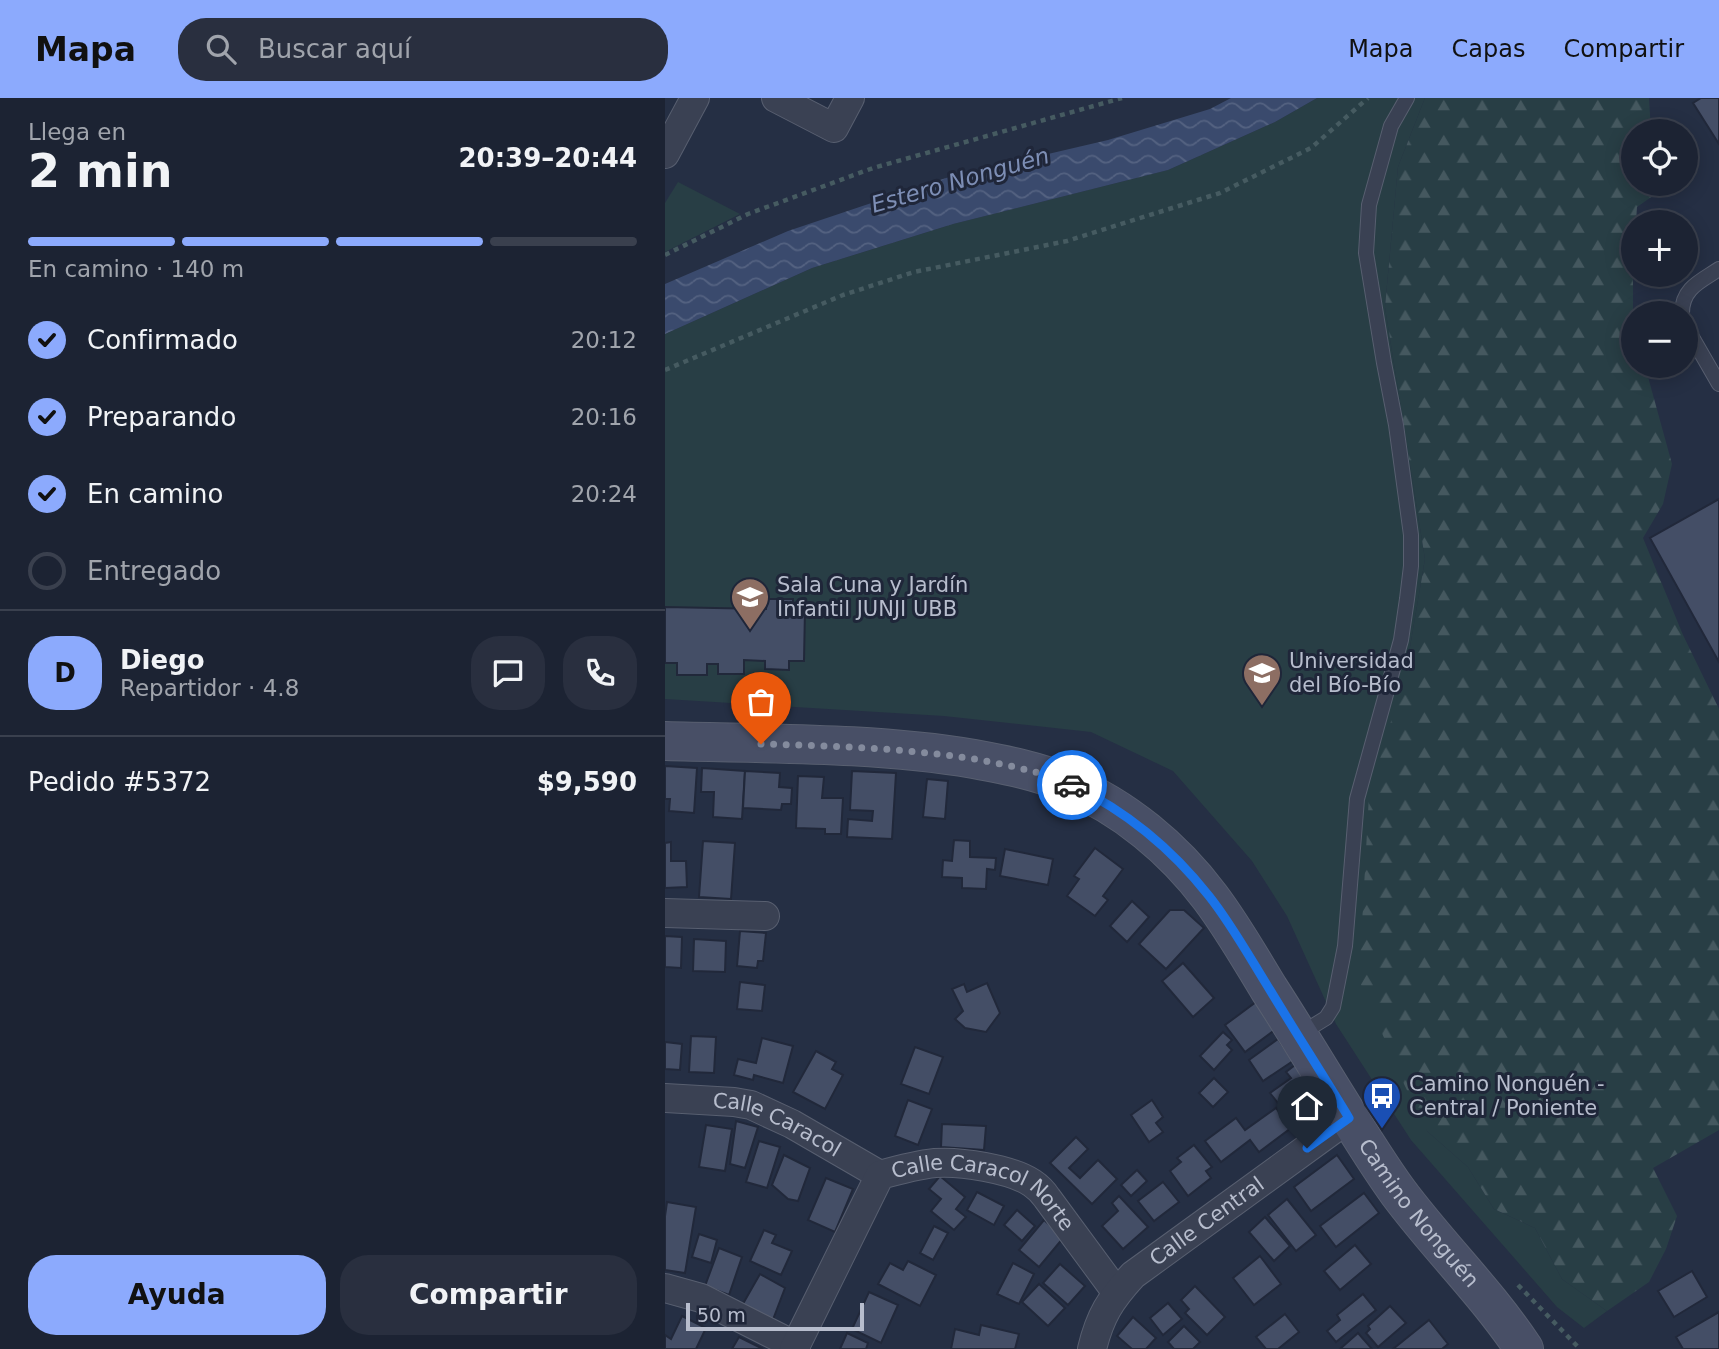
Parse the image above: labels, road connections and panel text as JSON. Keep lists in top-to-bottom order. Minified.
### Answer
{"streets":{"main road":["Camino Nonguén"],"street":["Calle Caracol","Calle Caracol Norte","Calle Central"]},"crossings":[["Calle Caracol","Calle Caracol Norte"],["Calle Caracol Norte","Calle Central"],["Camino Nonguén","Calle Central"]],"water":["Estero Nonguén"],"places":{"school or university":["Sala Cuna y Jardín Infantil JUNJI UBB","Universidad del Bío-Bío"],"bus stop":["Camino Nonguén - Central / Poniente"]},"scale_bar":"50 m","page":{"header":"Mapa","search":"Buscar aquí","nav":["Mapa","Capas","Compartir"],"heading":["2 min","Llega en","20:39–20:44"],"panel":["Diego","Repartidor · 4.8","Pedido #5372","$9,590"],"map_buttons":["+","−"],"bar":"En camino · 140 m","list":[["Confirmado","20:12"],["Preparando","20:16"],["En camino","20:24"],"Entregado"],"round":"D","buttons":["Ayuda","Compartir"],"scale":"50 m"}}
